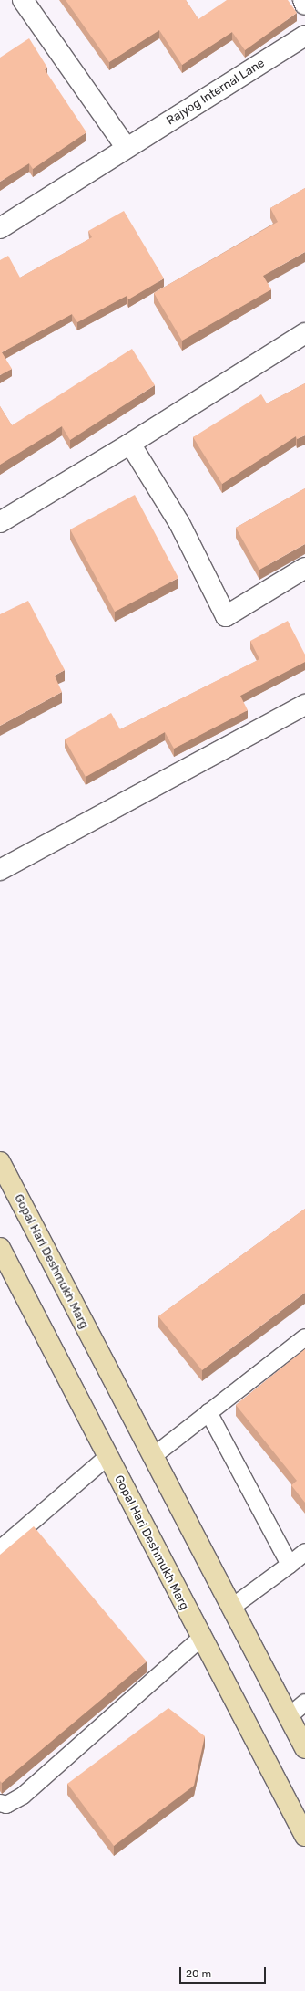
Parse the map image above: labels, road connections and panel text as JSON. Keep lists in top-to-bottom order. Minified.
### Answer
{"streets":{"main road":["Gopal Hari Deshmukh Marg"],"street":["Rajyog Internal Lane"]},"scale_bar":"20 m"}
